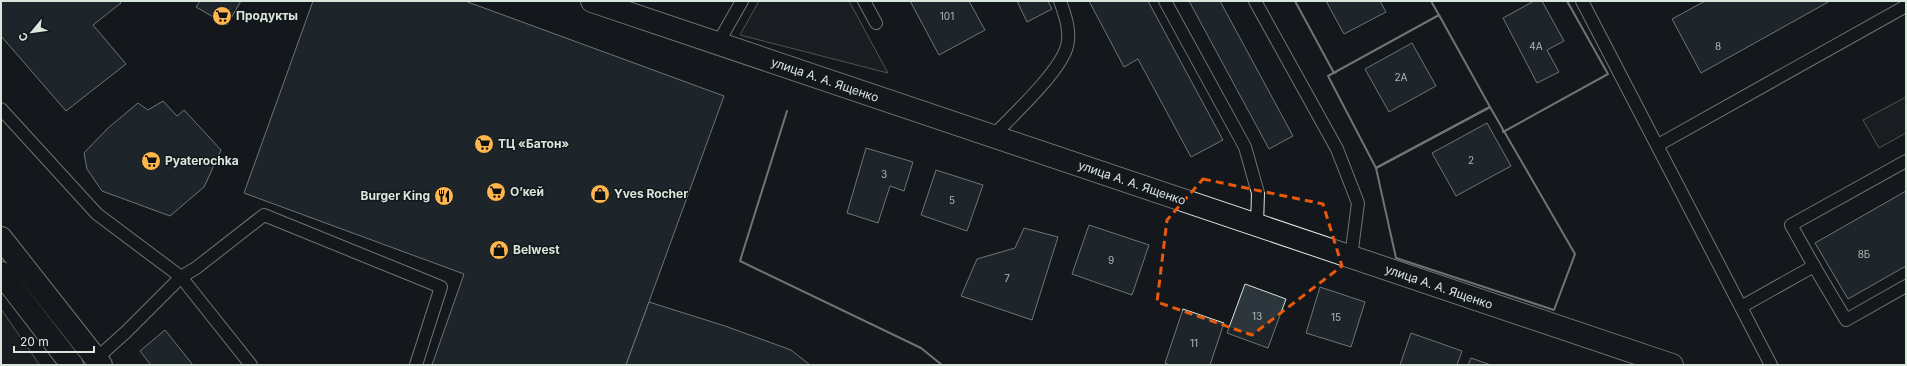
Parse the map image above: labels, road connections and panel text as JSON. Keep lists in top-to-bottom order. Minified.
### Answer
{"streets":{"street":["улица А. А. Ященко"]},"places":{"supermarket":["Продукты","ТЦ «Батон»","Pyaterochka","О’кей"],"shop":["Yves Rocher","Belwest"],"restaurant":["Burger King"]},"house_numbers":["101","4А","8","2А","2","3","5","8Б","9","7","13","15","11"],"scale_bar":"20 m","north":"bottom left"}
